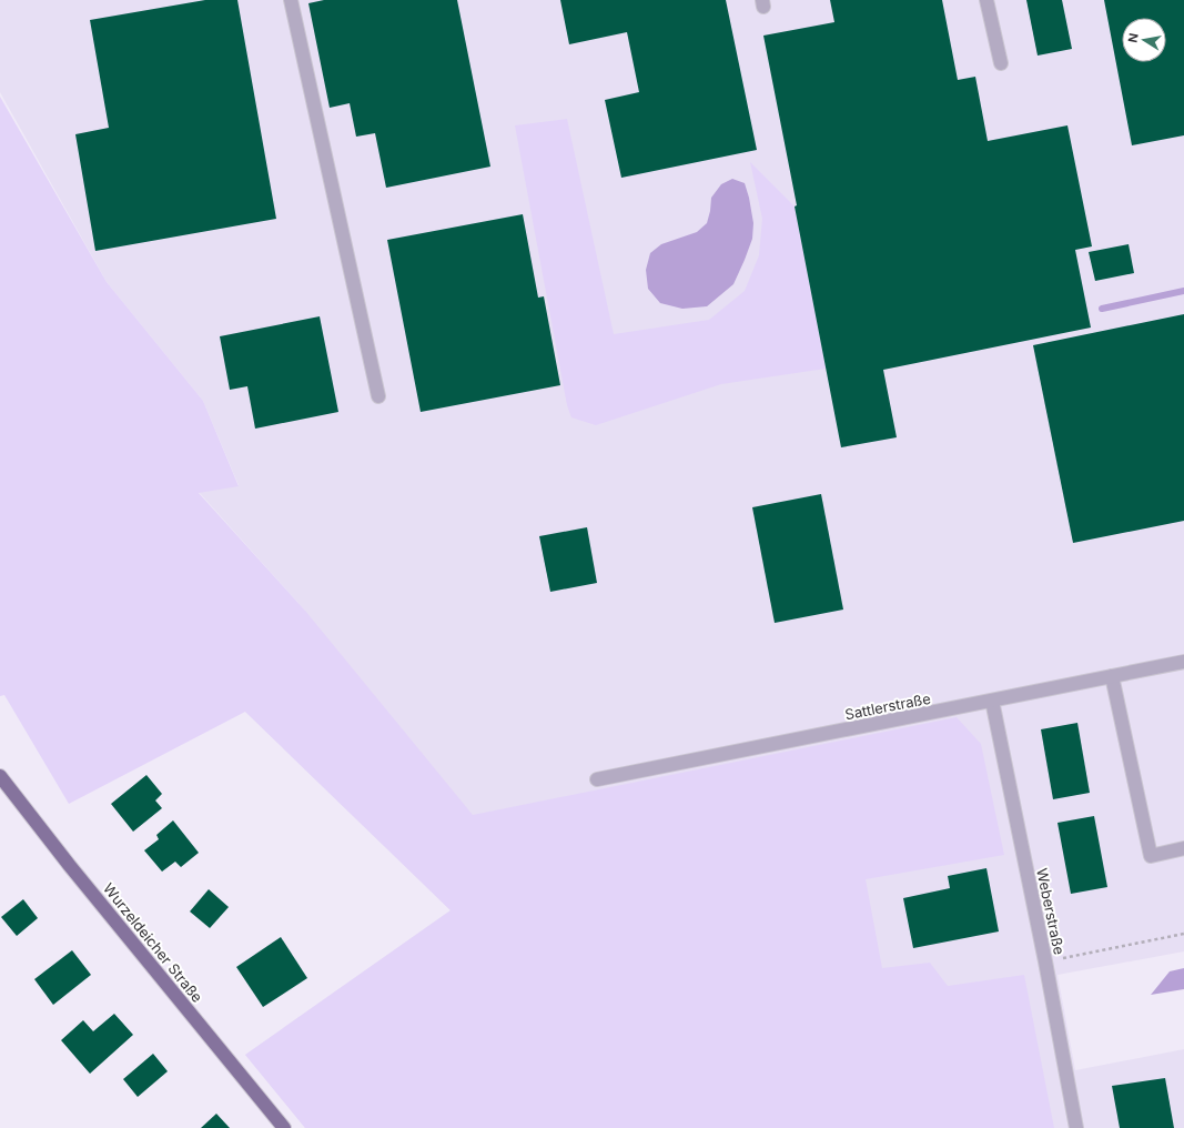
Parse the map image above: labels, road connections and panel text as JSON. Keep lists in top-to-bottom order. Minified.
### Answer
{"streets":{"main road":["Wurzeldeicher Straße"],"street":["Sattlerstraße","Weberstraße"]},"crossings":[["Sattlerstraße","Weberstraße"]],"north":"left"}
